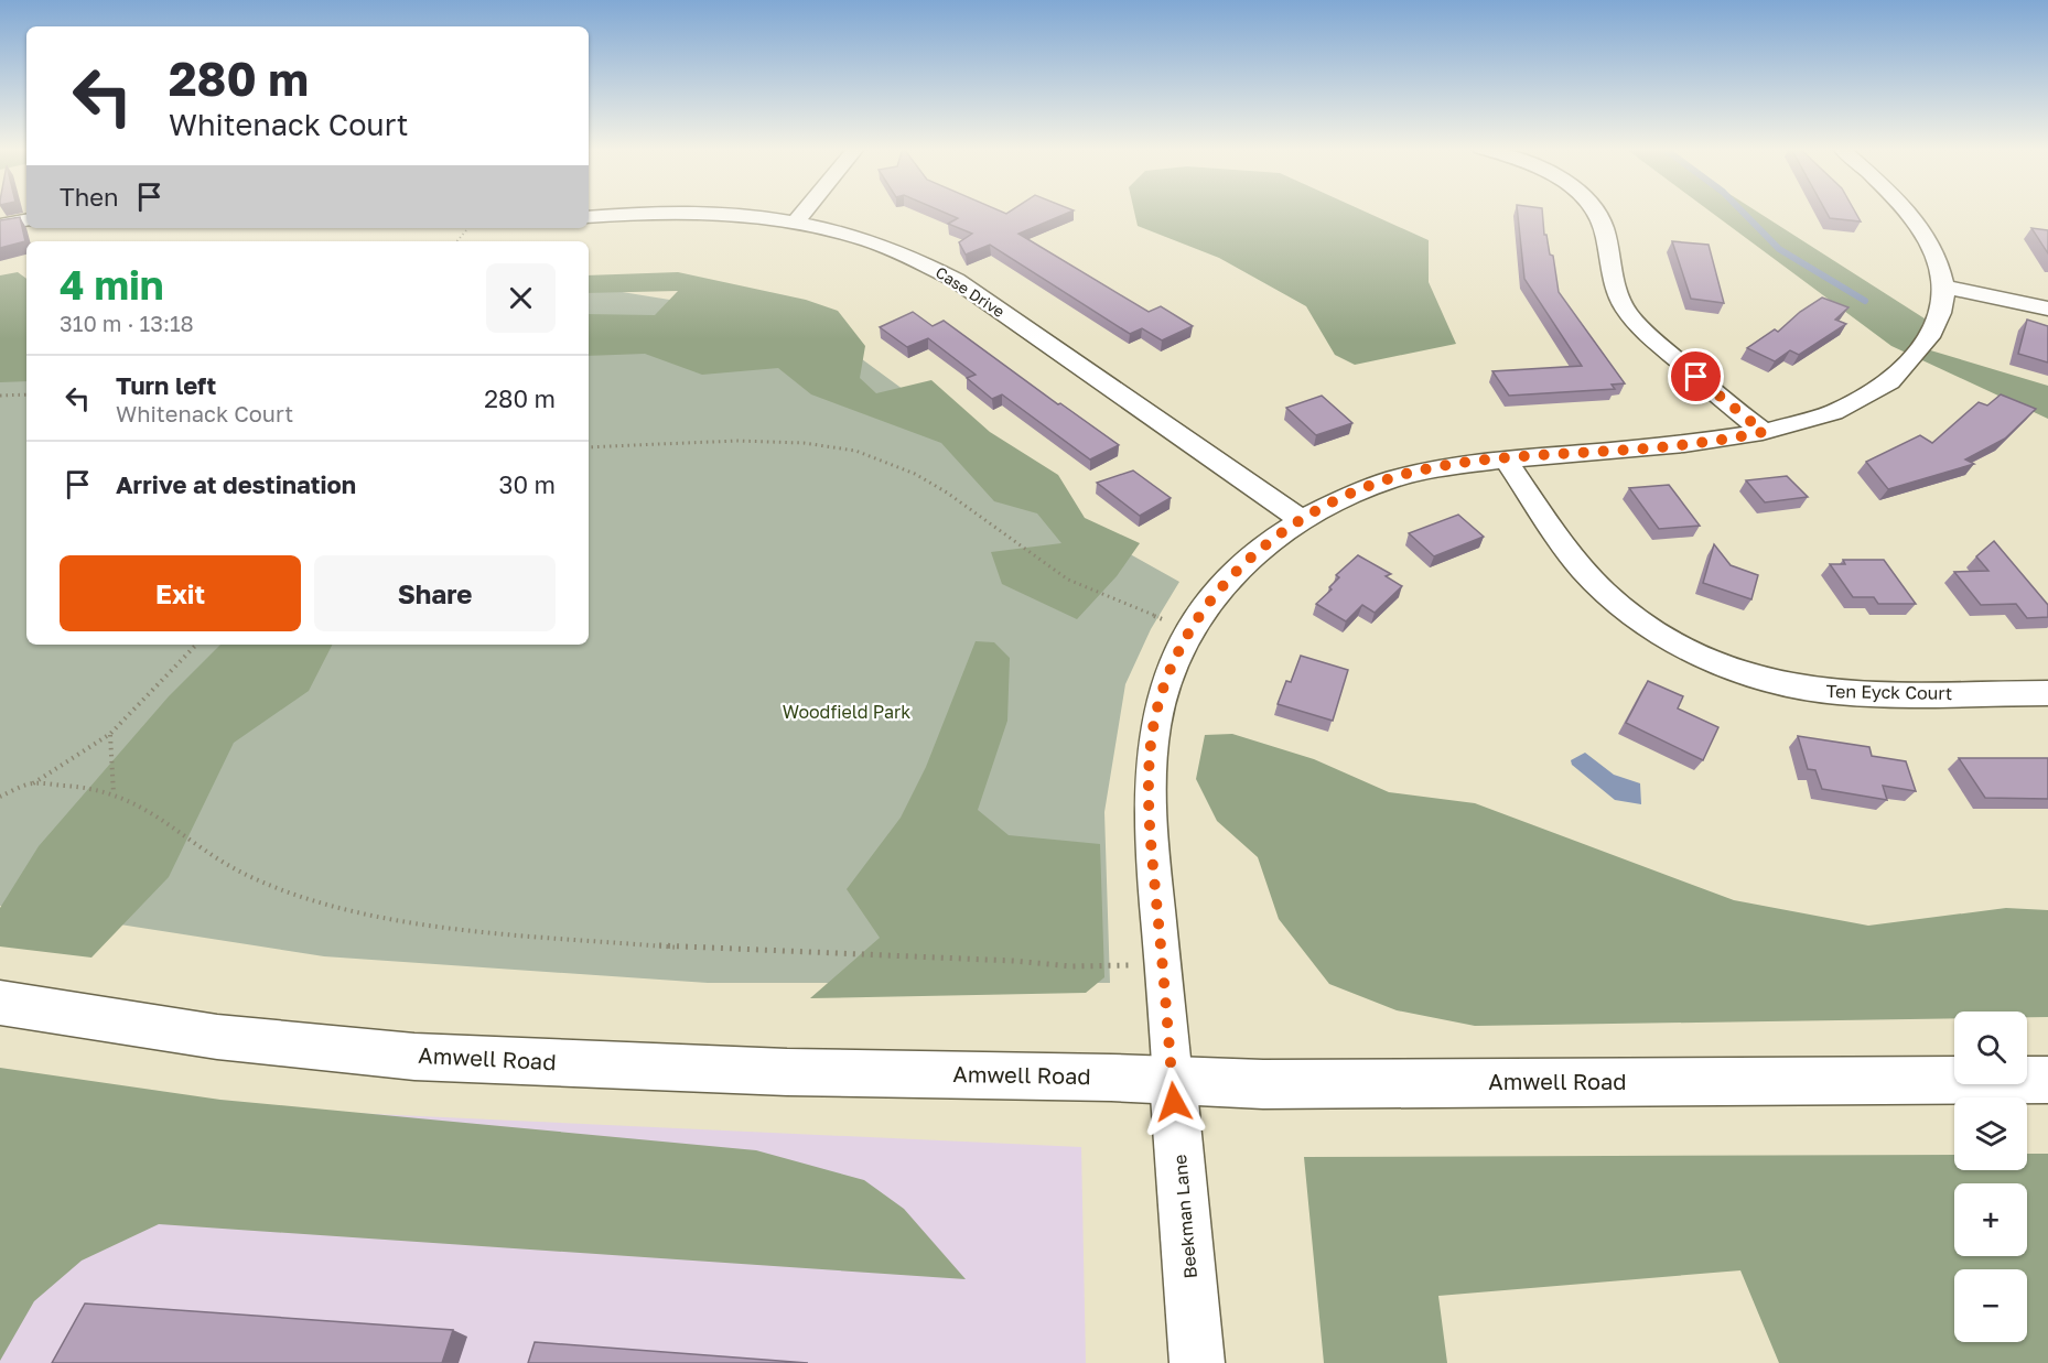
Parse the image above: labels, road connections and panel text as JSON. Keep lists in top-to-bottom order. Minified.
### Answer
{"streets":{"main road":["Amwell Road","Beekman Lane"],"street":["Case Drive","Ten Eyck Court"]},"crossings":[["Case Drive","Beekman Lane"],["Ten Eyck Court","Beekman Lane"],["Amwell Road","Beekman Lane"]],"parks":["Woodfield Park"],"page":{"turn":["280 m","Whitenack Court"],"then":"Then","heading":["4 min","310 m · 13:18"],"list":[{"name":"Turn left","note":"Whitenack Court","value":"280 m"},{"name":"Arrive at destination","value":"30 m"}],"buttons":["Exit","Share"],"map_buttons":["+","−"]}}
